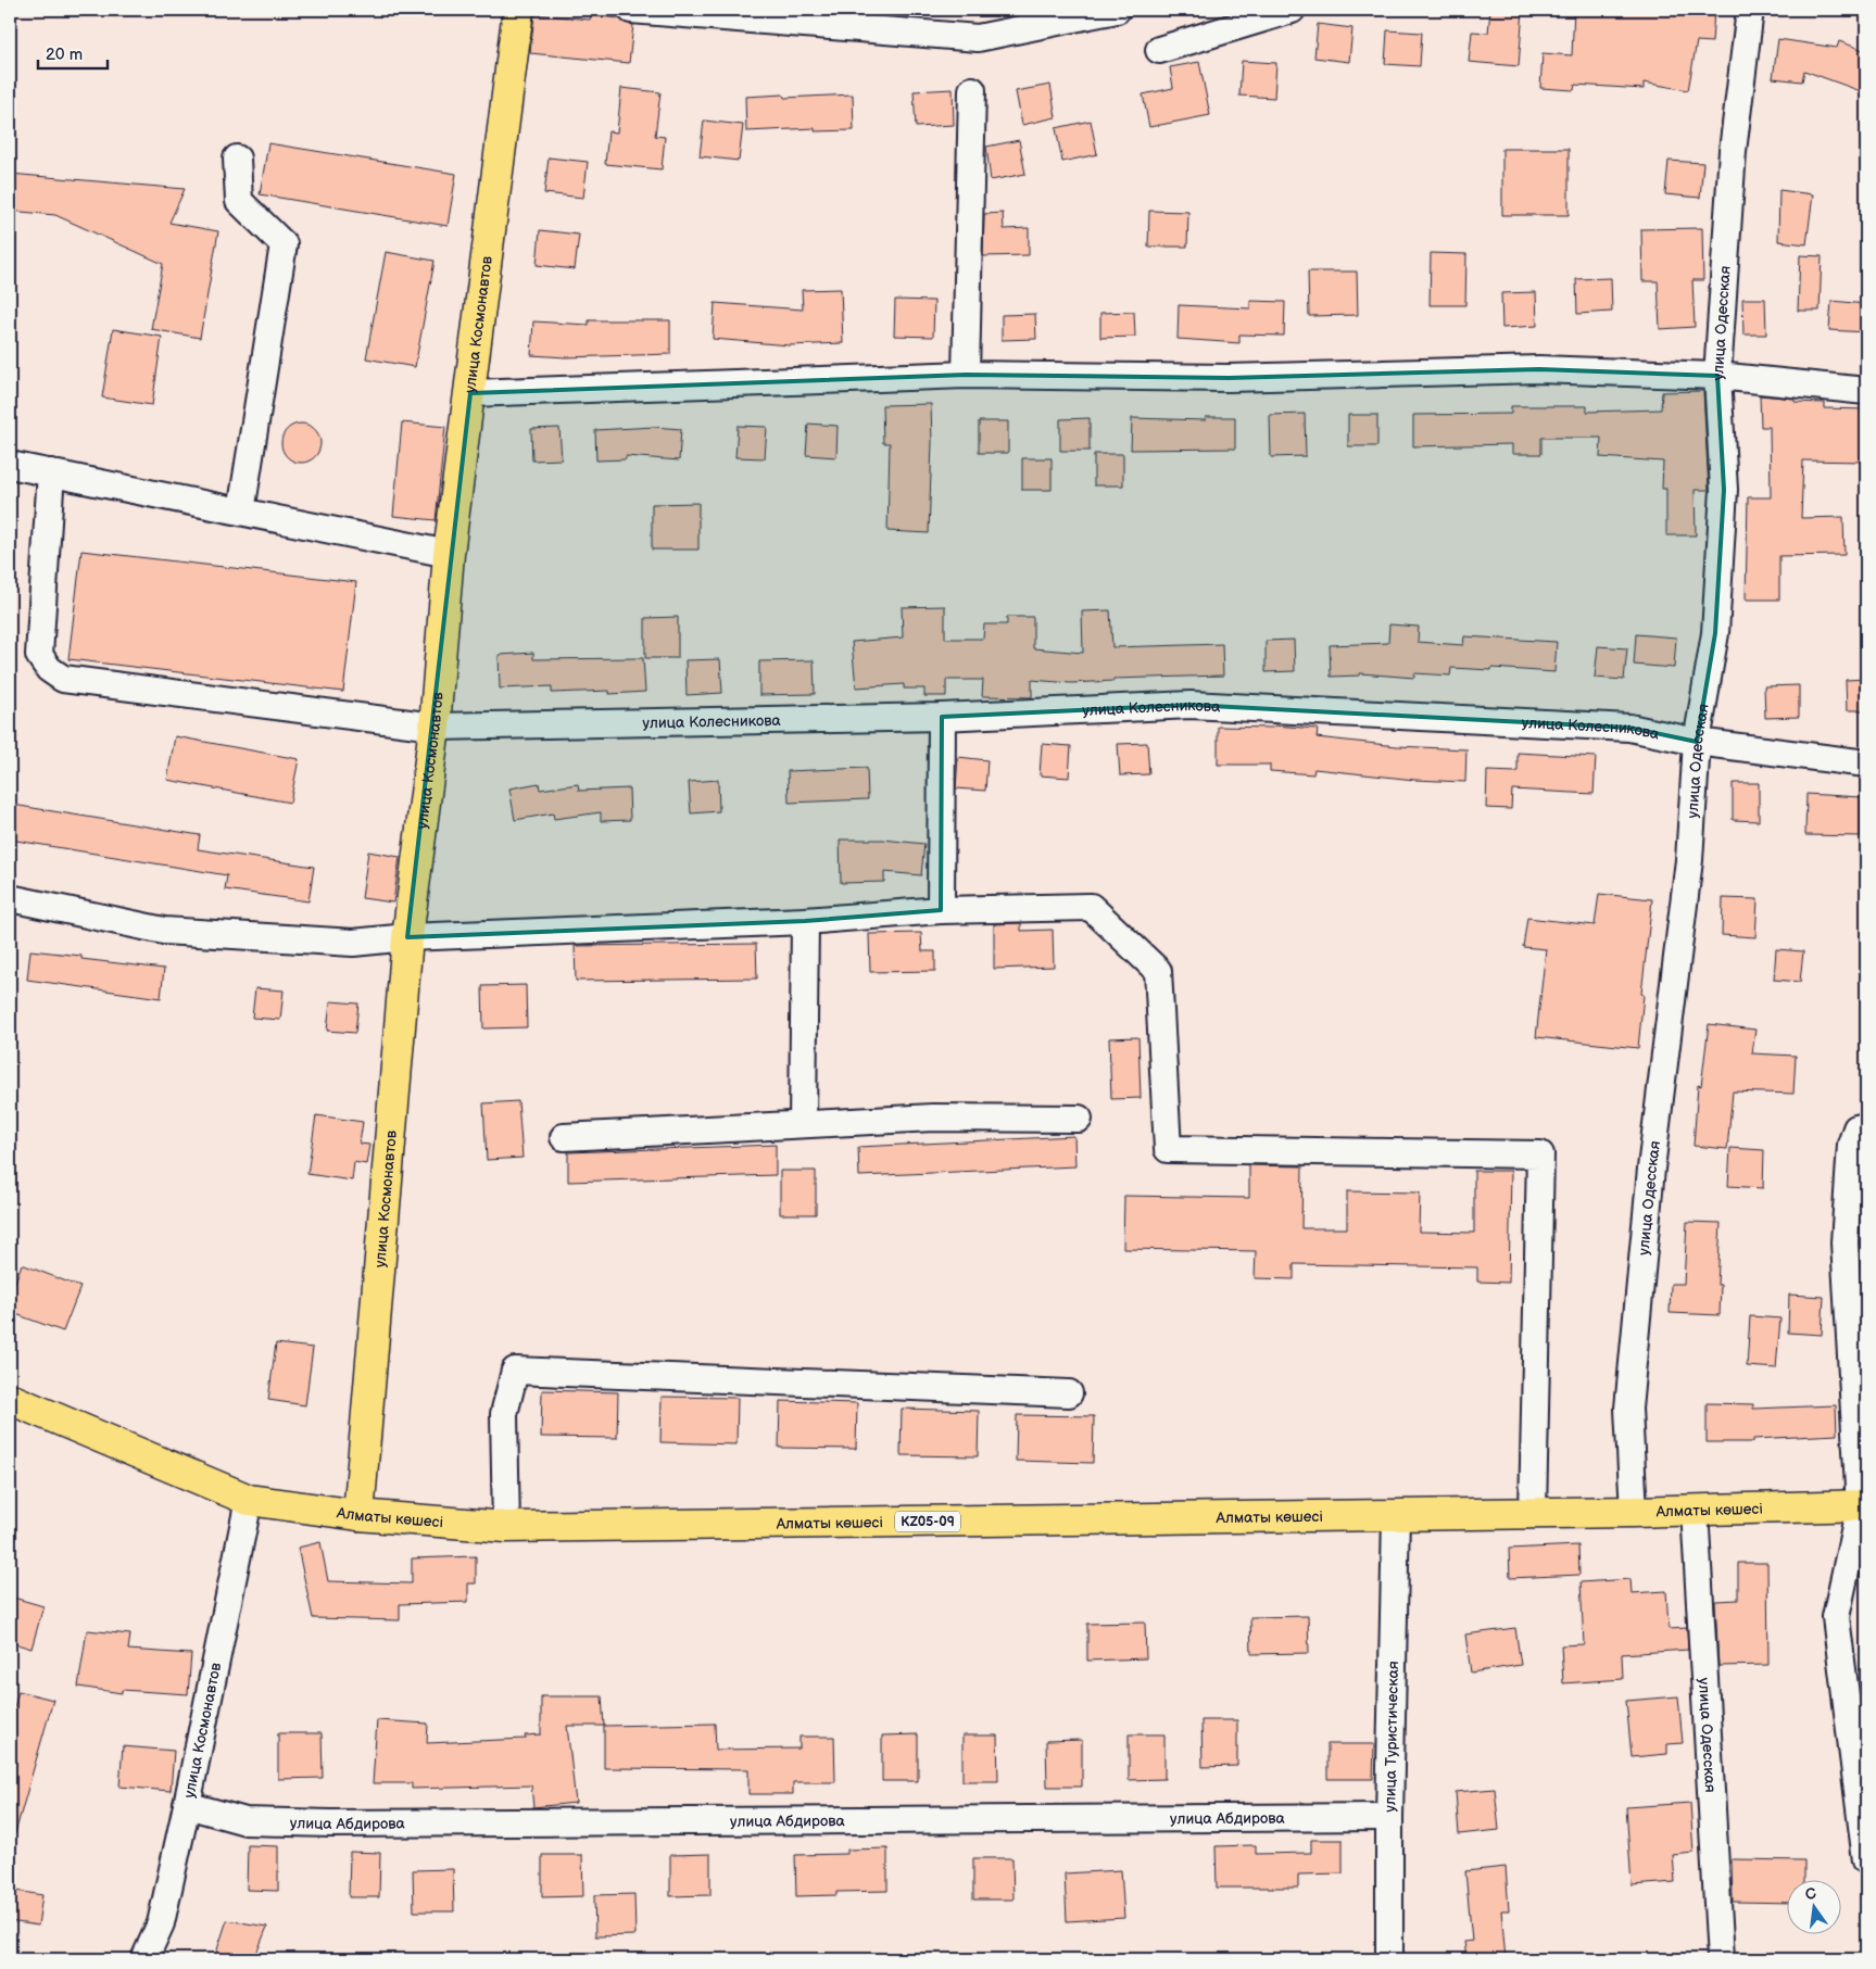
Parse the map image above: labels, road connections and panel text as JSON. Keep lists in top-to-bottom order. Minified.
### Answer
{"streets":{"main road":["улица Космонавтов","Алматы көшесі","KZ05-09"],"street":["улица Одесская","улица Колесникова","улица Туристическая","улица Абдирова"]},"crossings":[["улица Одесская","улица Колесникова"],["улица Одесская","Алматы көшесі"],["улица Космонавтов","улица Колесникова"],["улица Космонавтов","Алматы көшесі"],["улица Космонавтов","улица Абдирова"],["Алматы көшесі","улица Туристическая"],["улица Туристическая","улица Абдирова"]],"scale_bar":"20 m","north":"top"}
